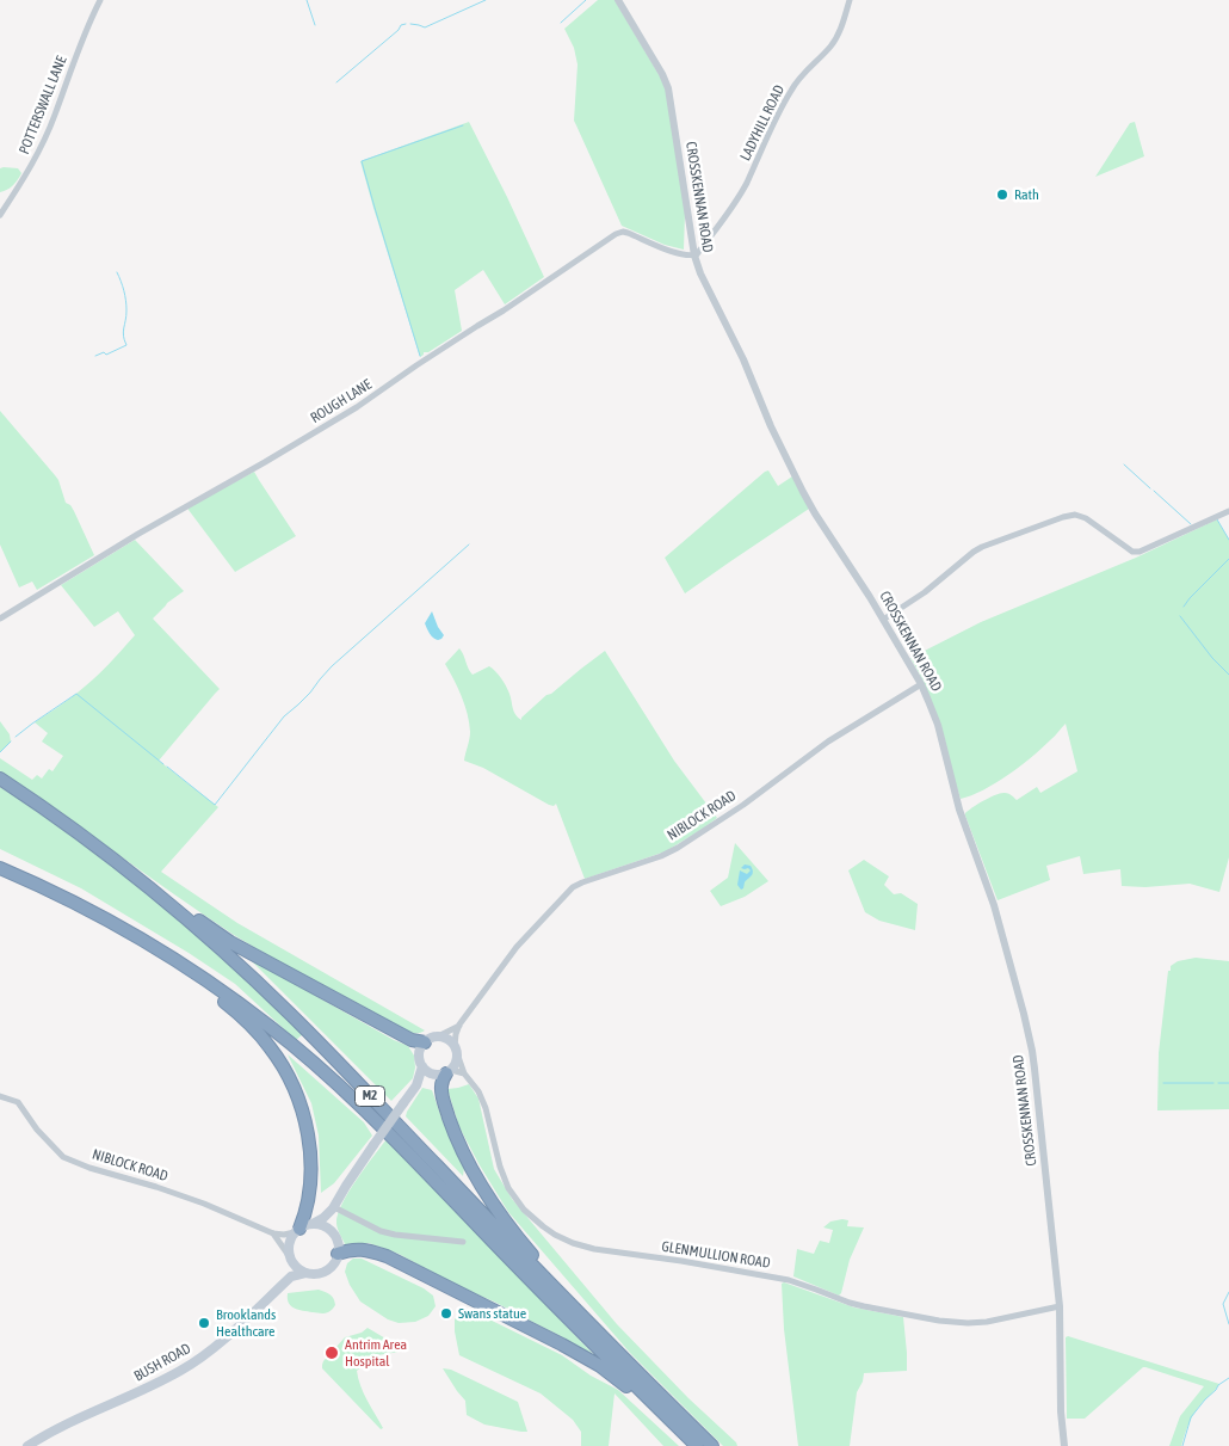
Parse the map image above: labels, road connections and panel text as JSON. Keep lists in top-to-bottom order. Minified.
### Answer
{"streets":{"highway":["M2"],"main road":["BUSH ROAD"],"street":["POTTERSWALL LANE","LADYHILL ROAD","CROSSKENNAN ROAD","ROUGH LANE","NIBLOCK ROAD","GLENMULLION ROAD"]},"crossings":[["LADYHILL ROAD","CROSSKENNAN ROAD"],["LADYHILL ROAD","ROUGH LANE"],["CROSSKENNAN ROAD","ROUGH LANE"],["CROSSKENNAN ROAD","NIBLOCK ROAD"],["CROSSKENNAN ROAD","GLENMULLION ROAD"],["NIBLOCK ROAD","GLENMULLION ROAD"],["NIBLOCK ROAD","BUSH ROAD"]],"places":["Rath","Swans statue","Brooklands Healthcare","Antrim Area Hospital"]}
